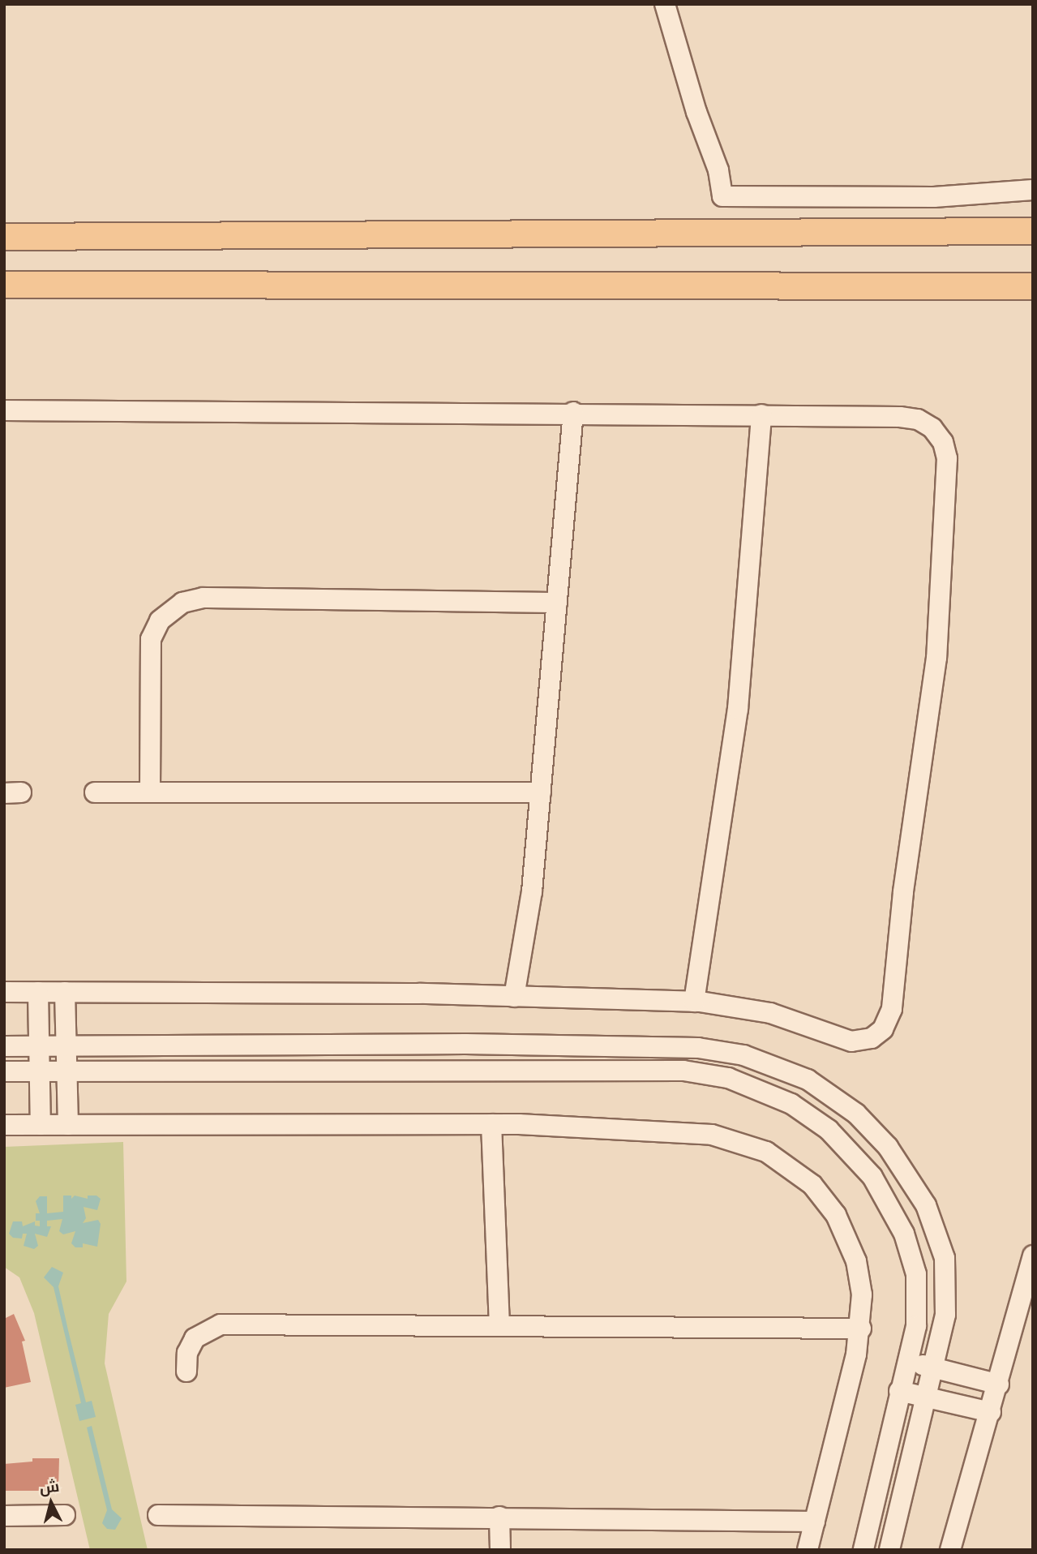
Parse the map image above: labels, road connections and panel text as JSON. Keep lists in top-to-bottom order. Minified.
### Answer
{"north":"top"}
